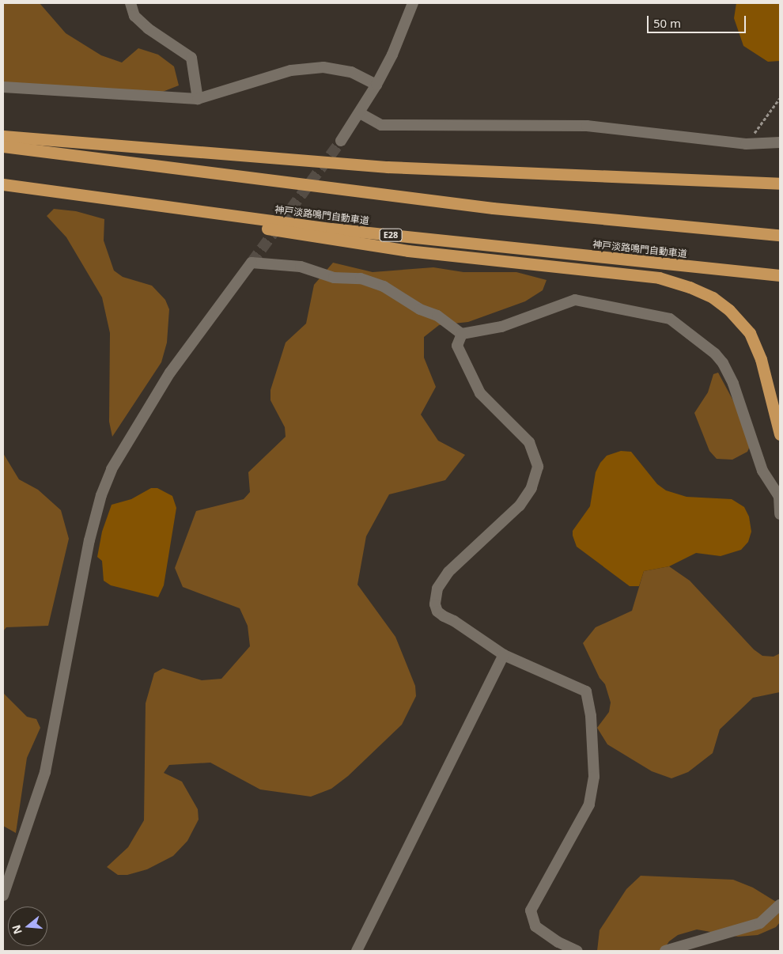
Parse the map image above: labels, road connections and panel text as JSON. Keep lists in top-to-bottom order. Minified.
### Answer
{"streets":{"highway":["神戸淡路鳴門自動車道","E28"]},"scale_bar":"50 m","north":"left"}
